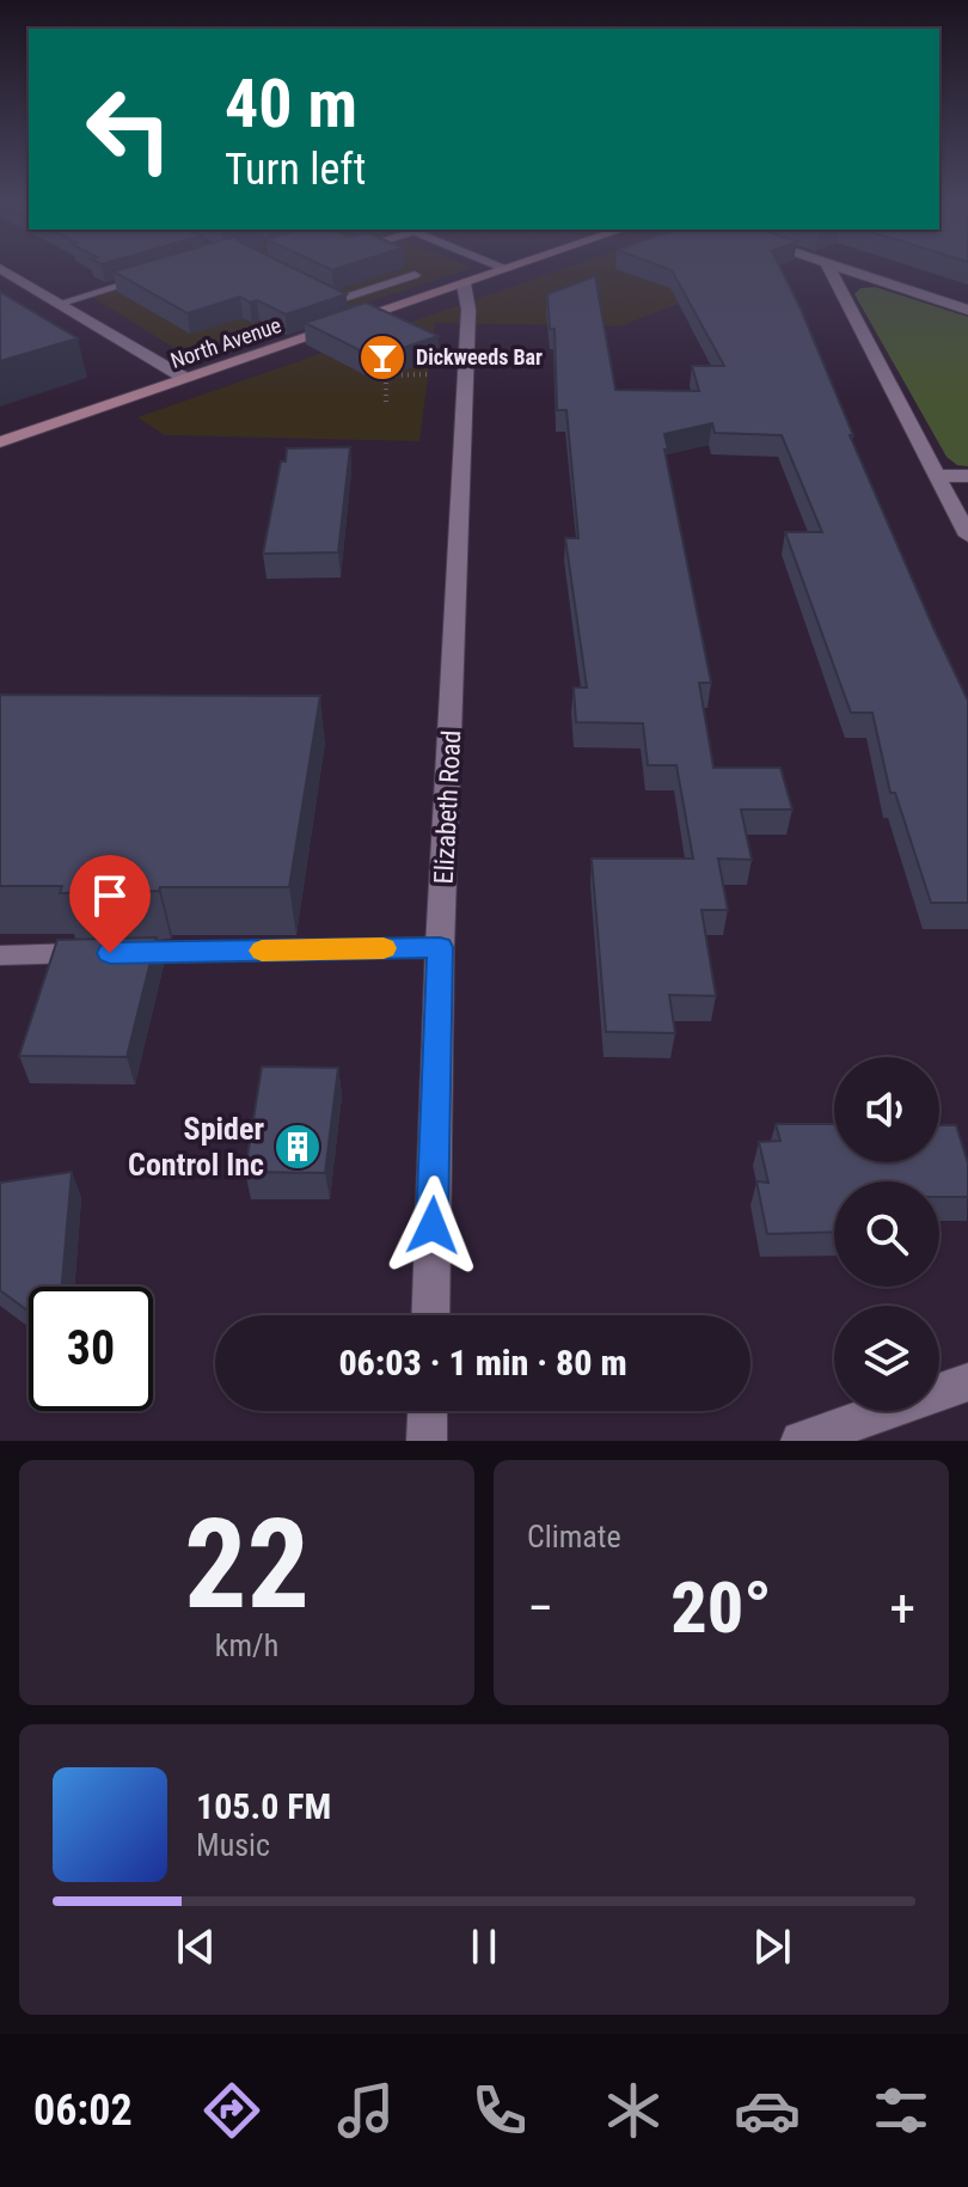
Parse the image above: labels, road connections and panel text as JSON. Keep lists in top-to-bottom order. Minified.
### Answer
{"streets":{"main road":["North Avenue"],"street":["Elizabeth Road"]},"crossings":[["North Avenue","Elizabeth Road"]],"places":{"bar":["Dickweeds Bar"],"building":["Spider Control Inc"]},"page":{"turn":["40 m","Turn left"],"limit":"30","trip":"06:03 · 1 min · 80 m","tile":[["22","km/h"],"Climate"],"heat":["−","20°","+"],"song":["105.0 FM","Music"],"tabs":"06:02"}}
